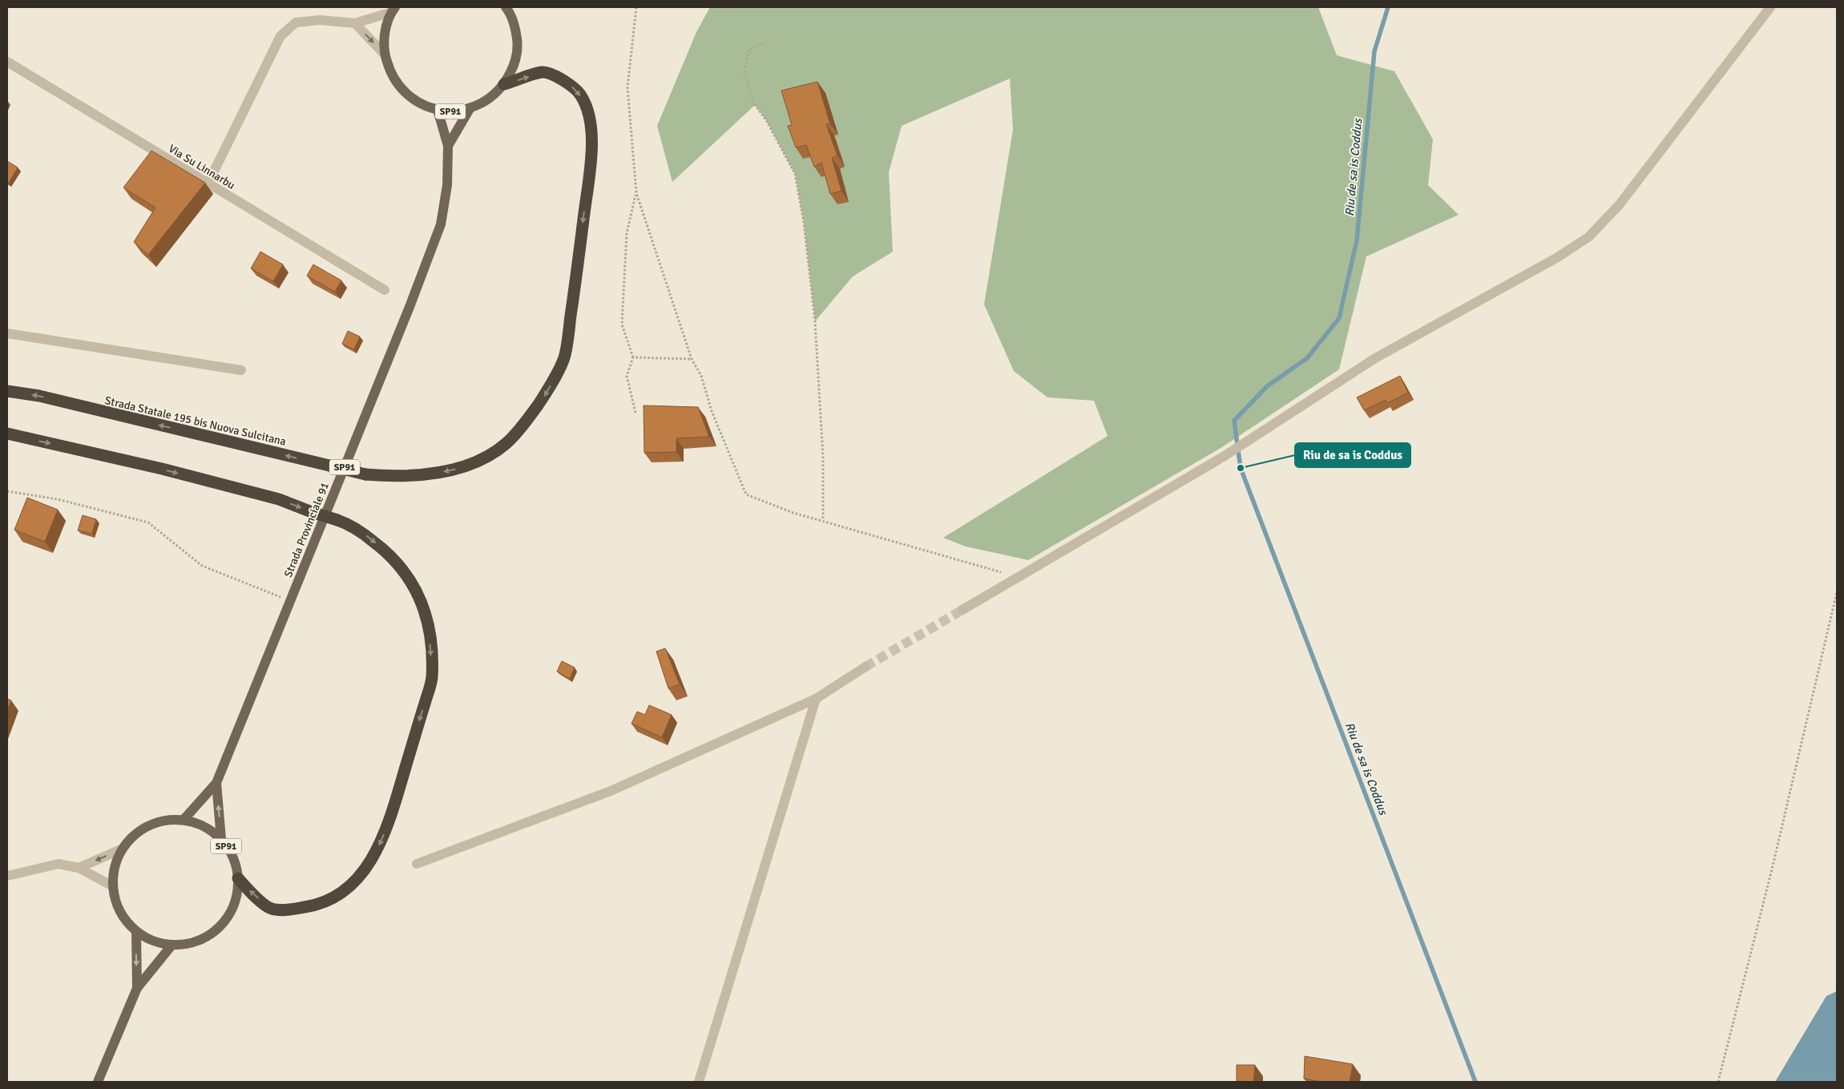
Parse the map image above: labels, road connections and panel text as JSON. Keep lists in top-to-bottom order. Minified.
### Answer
{"streets":{"highway":["Strada Statale 195 bis Nuova Sulcitana"],"main road":["SP91","Strada Provinciale 91"],"street":["Via Su Linnarbu"]},"crossings":[["SP91","Strada Statale 195 bis Nuova Sulcitana"],["SP91","Strada Provinciale 91"]],"water":["Riu de sa is Coddus"],"places":["Riu de sa is Coddus"]}
